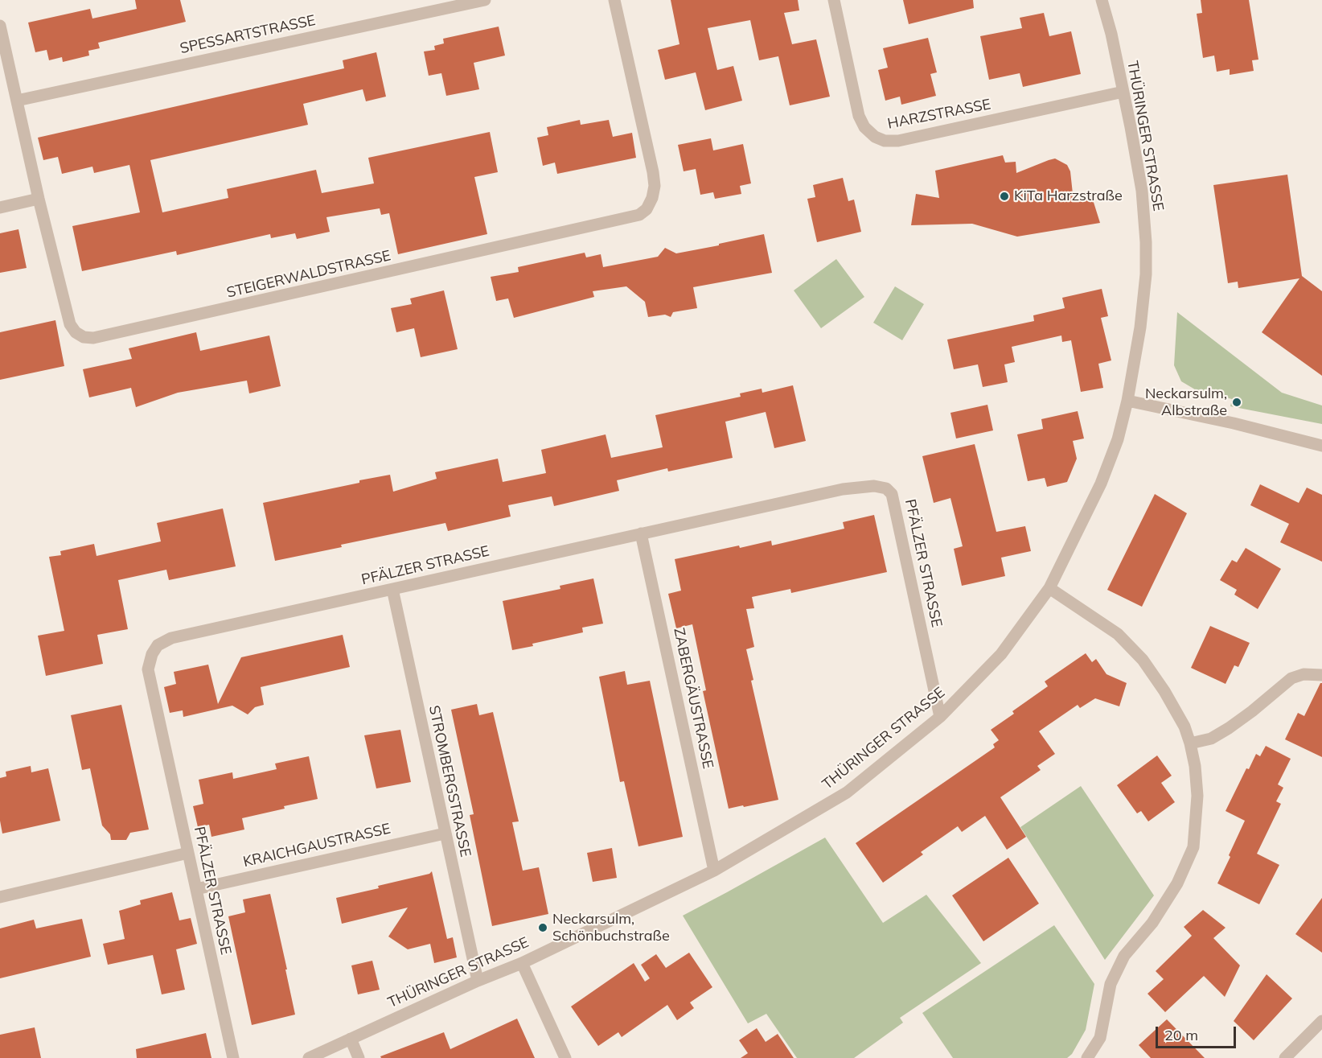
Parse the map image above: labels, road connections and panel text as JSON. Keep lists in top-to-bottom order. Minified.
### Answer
{"streets":{"street":["SPESSARTSTRASSE","HARZSTRASSE","THÜRINGER STRASSE","STEIGERWALDSTRASSE","PFÄLZER STRASSE","ZABERGÄUSTRASSE","STROMBERGSTRASSE","KRAICHGAUSTRASSE"]},"crossings":[["SPESSARTSTRASSE","STEIGERWALDSTRASSE"],["HARZSTRASSE","THÜRINGER STRASSE"],["THÜRINGER STRASSE","PFÄLZER STRASSE"],["THÜRINGER STRASSE","ZABERGÄUSTRASSE"],["THÜRINGER STRASSE","STROMBERGSTRASSE"],["PFÄLZER STRASSE","ZABERGÄUSTRASSE"],["PFÄLZER STRASSE","STROMBERGSTRASSE"],["PFÄLZER STRASSE","KRAICHGAUSTRASSE"],["STROMBERGSTRASSE","KRAICHGAUSTRASSE"]],"places":["KiTa Harzstraße","Neckarsulm, Albstraße","Neckarsulm, Schönbuchstraße"],"scale_bar":"20 m"}
